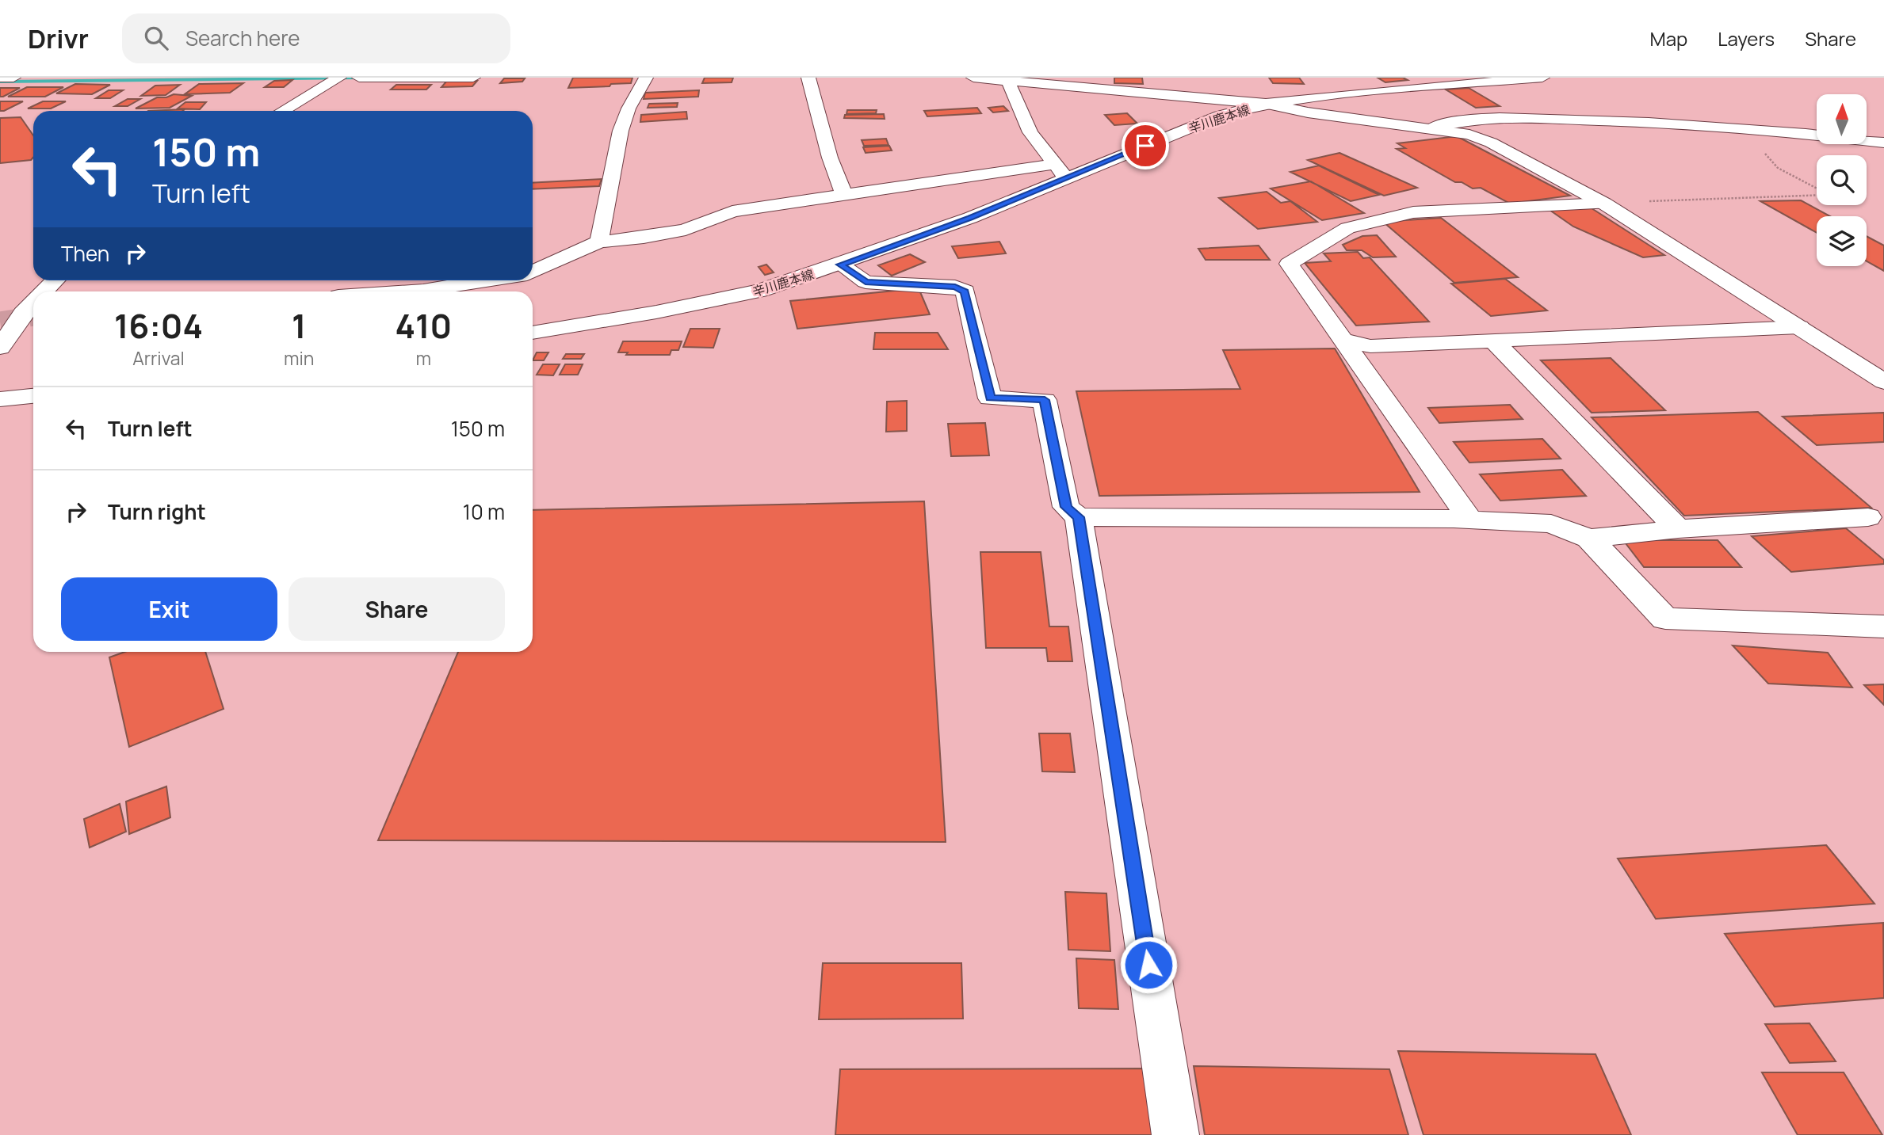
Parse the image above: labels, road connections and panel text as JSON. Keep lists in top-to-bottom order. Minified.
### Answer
{"streets":{"street":["辛川鹿本線"]},"north":"top","page":{"header":"Drivr","search":"Search here","nav":["Map","Layers","Share"],"turn":["150 m","Turn left"],"then":"Then","eta":["16:04","Arrival","1","min","410","m"],"list":[{"name":"Turn left","value":"150 m"},{"name":"Turn right","value":"10 m"}],"buttons":["Exit","Share"]}}
